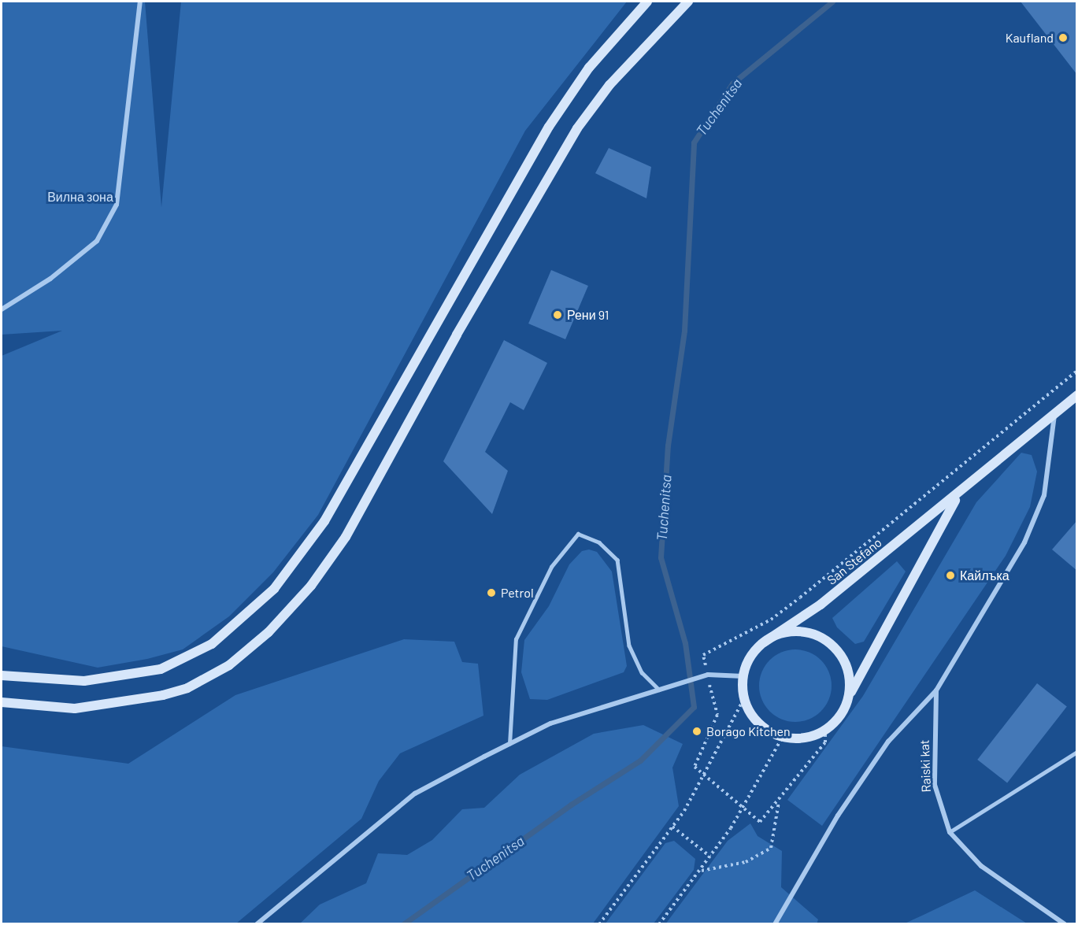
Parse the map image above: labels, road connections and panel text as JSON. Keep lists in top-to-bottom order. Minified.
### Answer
{"streets":{"main road":["San Stefano"],"street":["Raiski kat"]},"water":["Tuchenitsa"],"parks":["Вилна зона"],"places":["Kaufland","Рени 91","Кайлъка","Petrol","Borago Kitchen"]}
